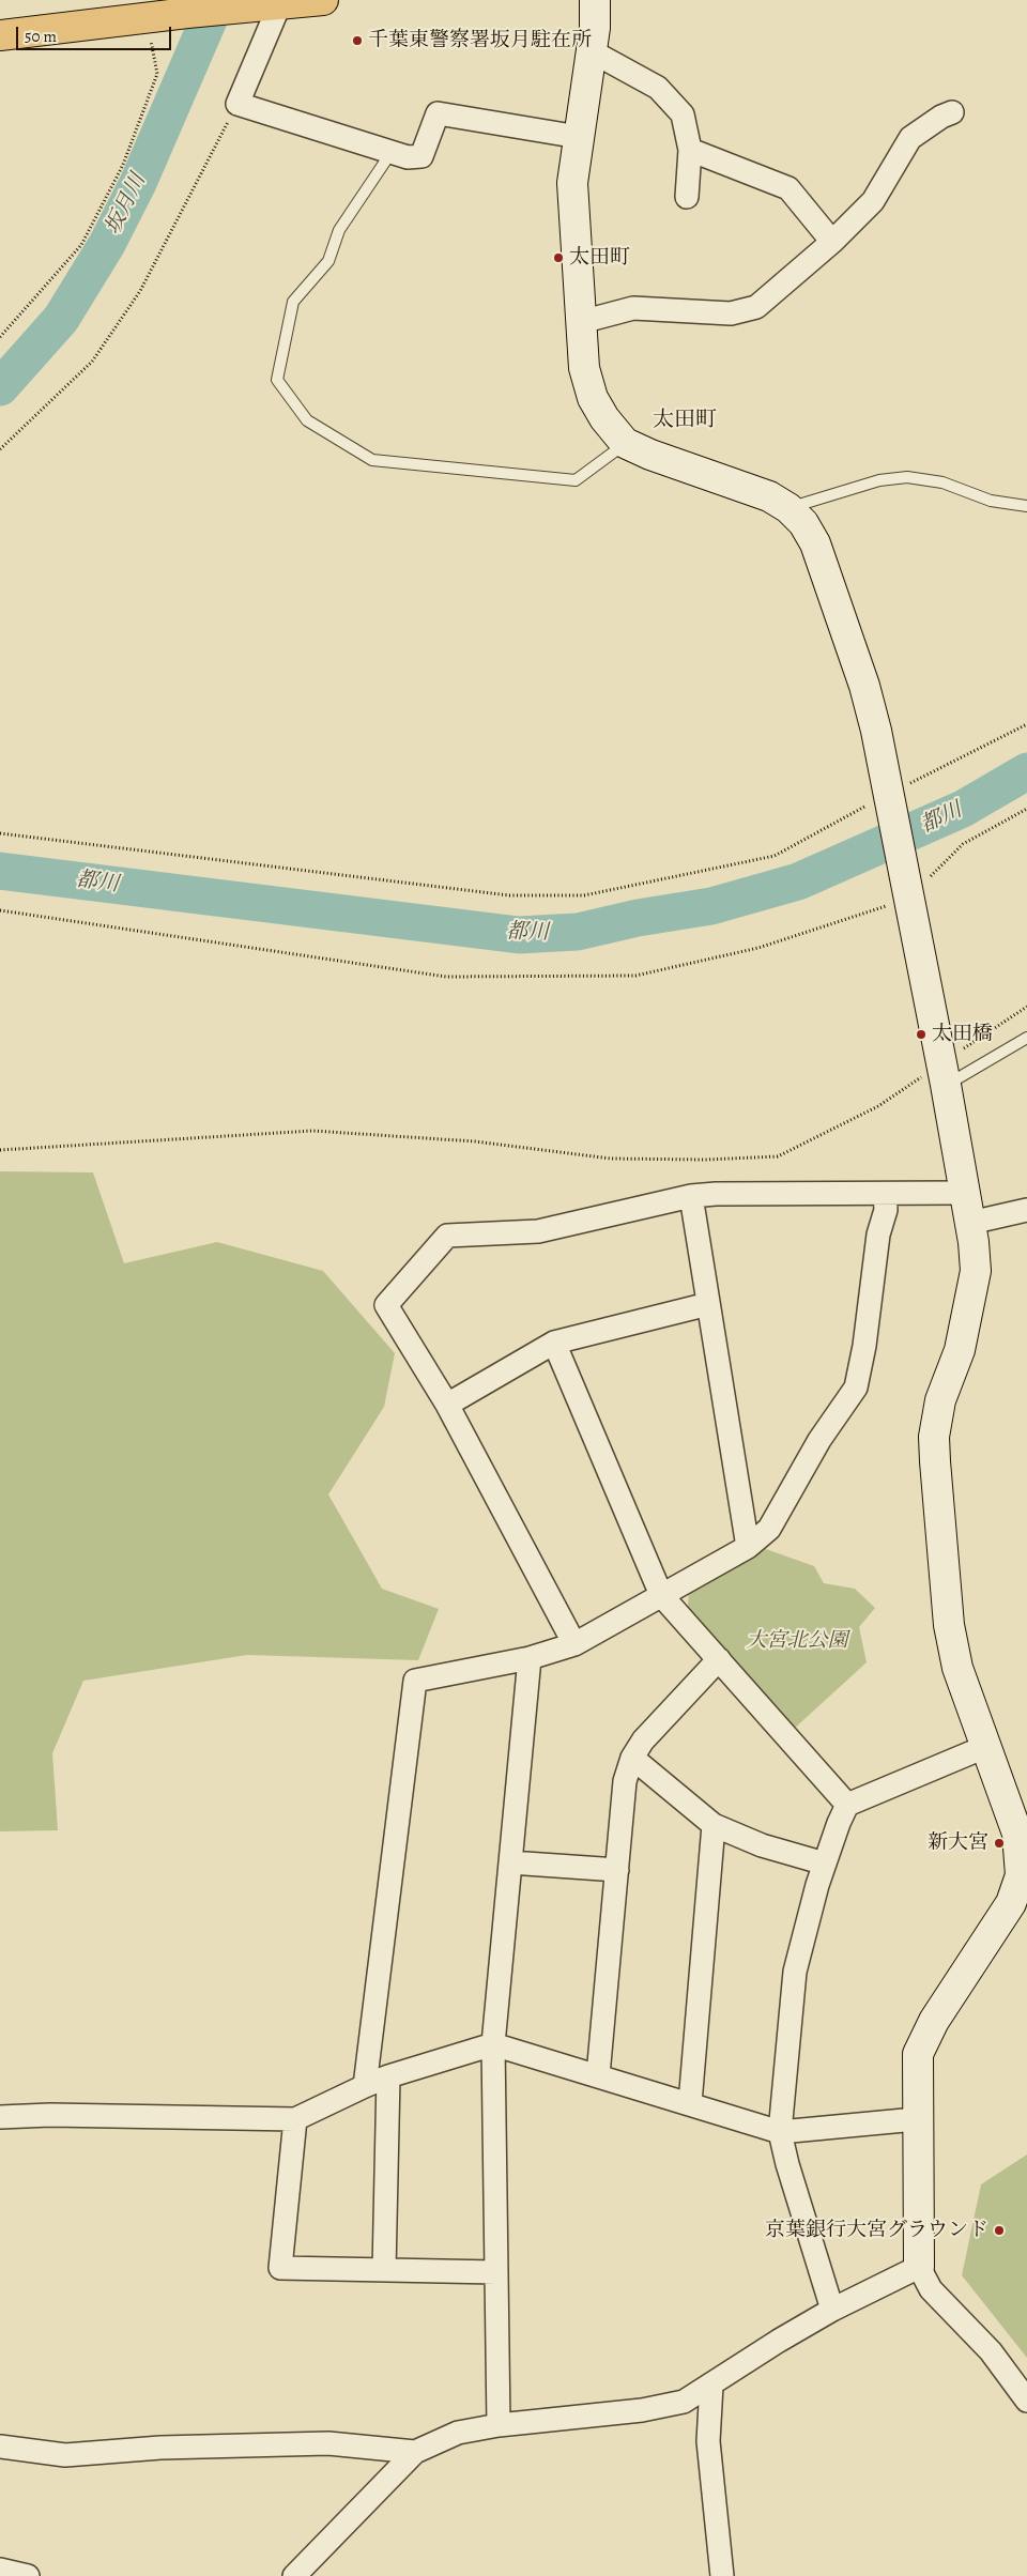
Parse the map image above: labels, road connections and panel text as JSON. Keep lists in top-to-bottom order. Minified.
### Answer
{"districts":["太田町"],"water":["坂月川","都川"],"parks":["大宮北公園"],"places":["千葉東警察署坂月駐在所","太田町","太田橋","新大宮","京葉銀行大宮グラウンド"],"scale_bar":"50 m"}
